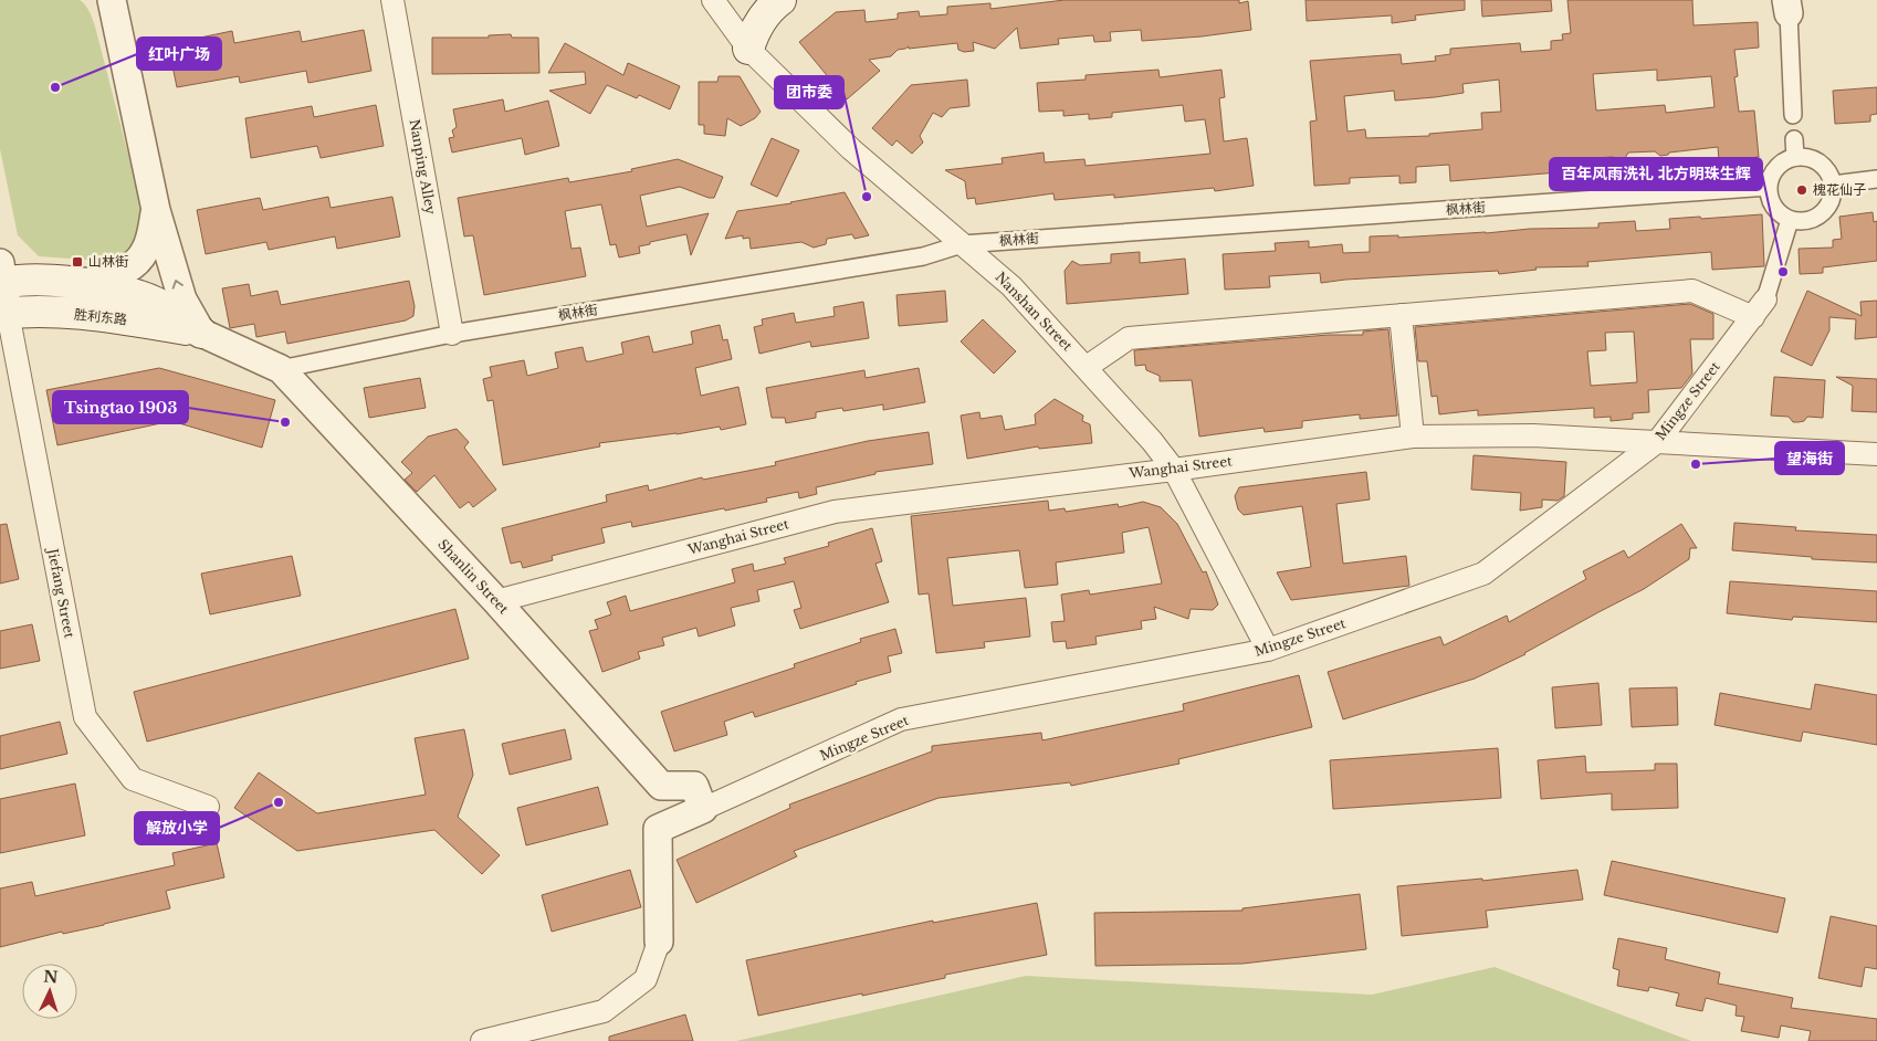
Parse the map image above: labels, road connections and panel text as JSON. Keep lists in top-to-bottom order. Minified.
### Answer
{"streets":{"main road":["胜利东路"],"street":["Nanping Alley","枫林街","Nanshan Street","Mingze Street","Wanghai Street","Shanlin Street","Jiefang Street"]},"crossings":[["Nanping Alley","枫林街"],["枫林街","Nanshan Street"],["枫林街","Shanlin Street"],["Nanshan Street","Mingze Street"],["Nanshan Street","Wanghai Street"],["胜利东路","Shanlin Street"],["胜利东路","Jiefang Street"],["Mingze Street","Wanghai Street"],["Mingze Street","Shanlin Street"],["Wanghai Street","Shanlin Street"]],"places":{"other":["红叶广场","槐花仙子","团市委","百年风雨洗礼 北方明珠生辉","Tsingtao 1903","望海街","解放小学"],"transit":["山林街"]},"north":"top"}
